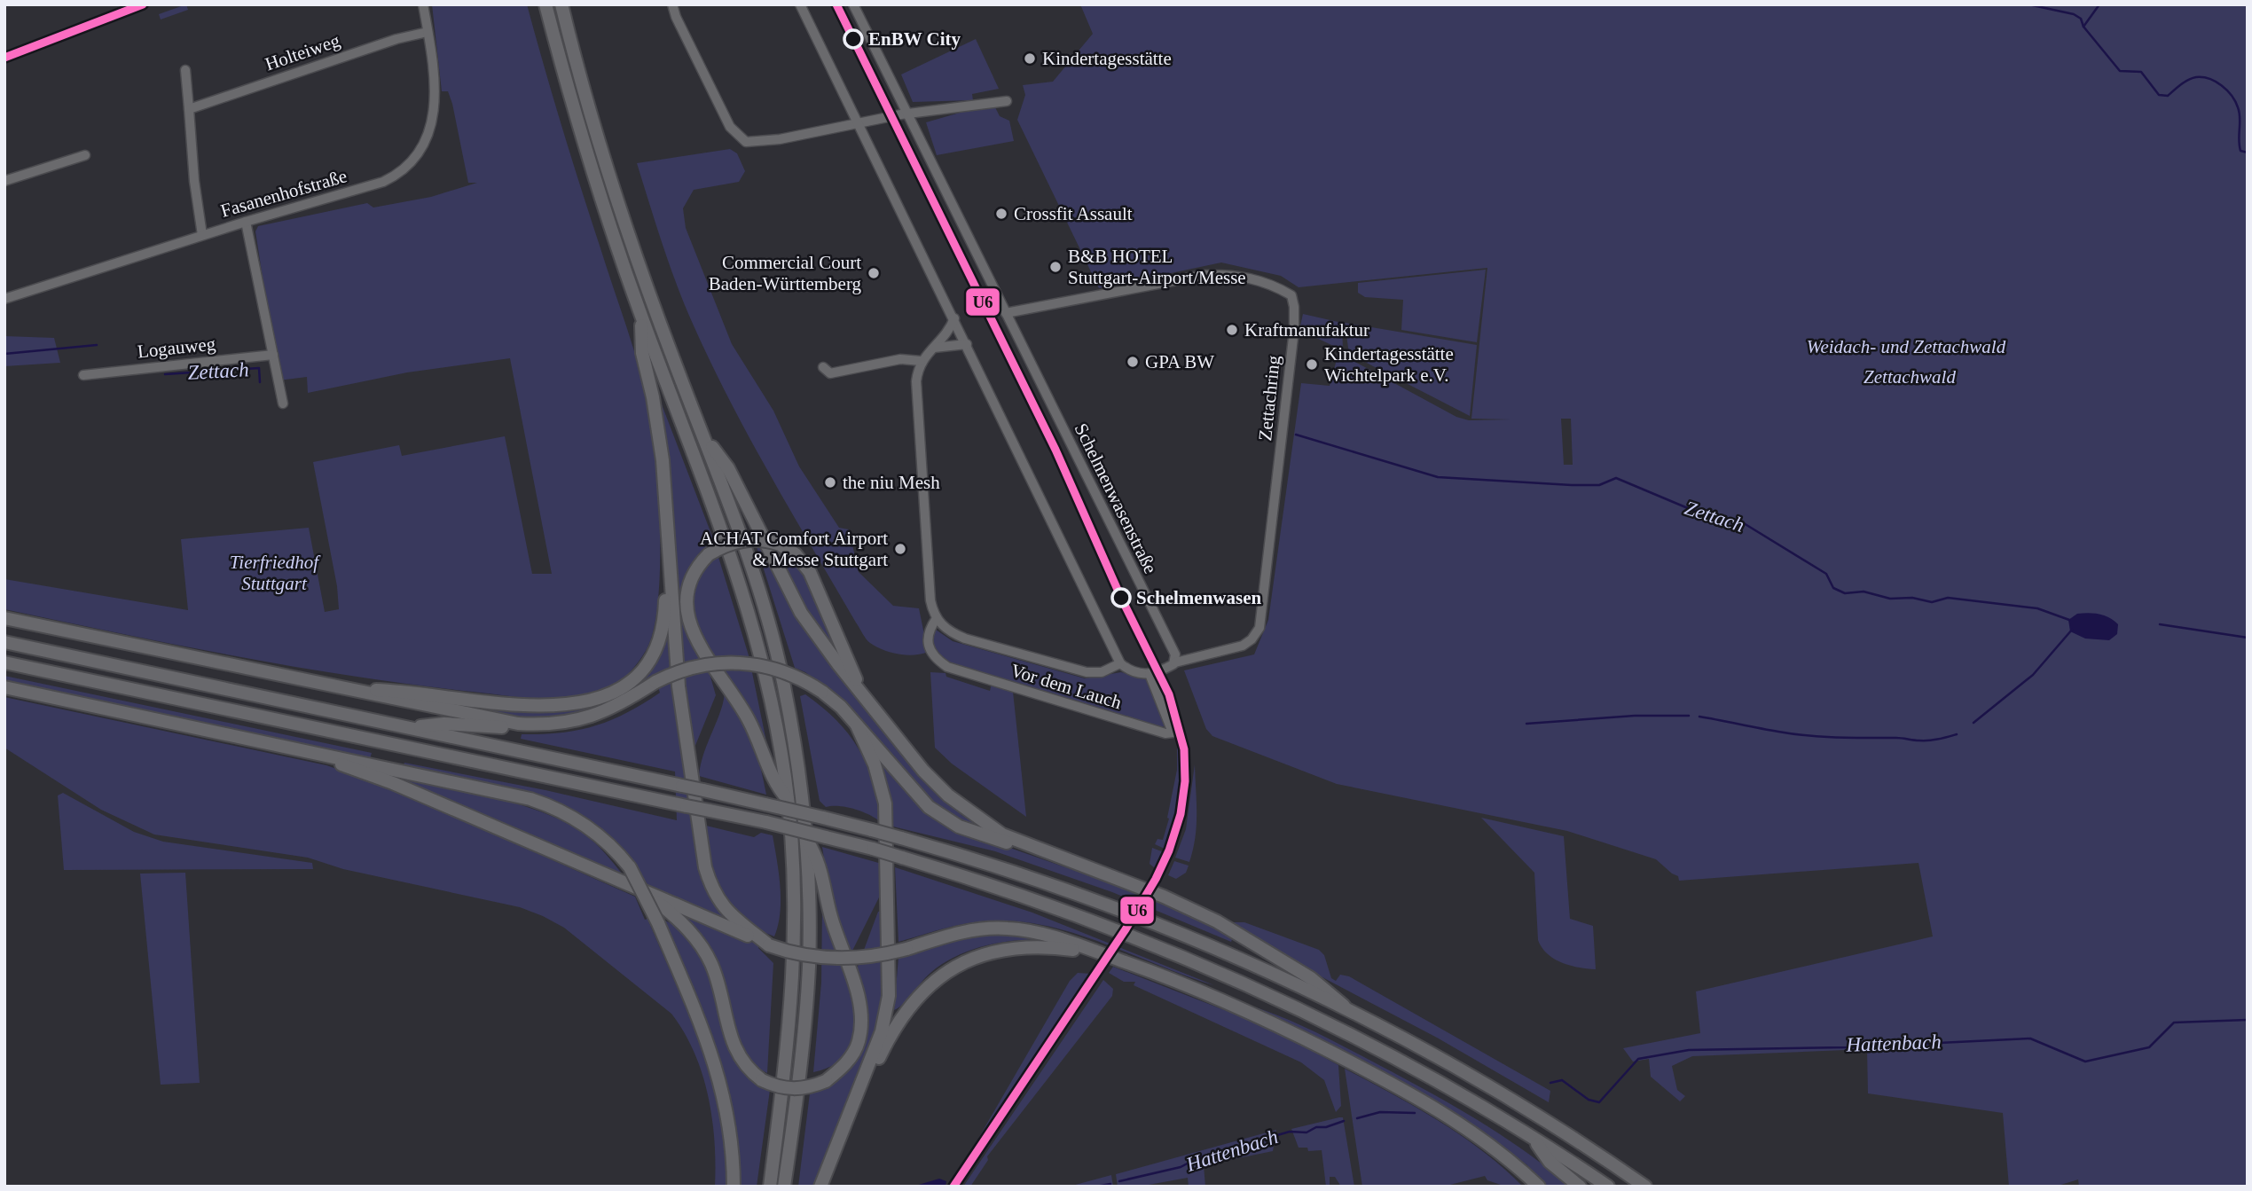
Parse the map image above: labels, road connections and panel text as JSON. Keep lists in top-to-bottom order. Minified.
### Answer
{"streets":{"street":["Holteiweg","Fasanenhofstraße","Logauweg","Zettachring","Schelmenwasenstraße","Vor dem Lauch"]},"crossings":[["Holteiweg","Fasanenhofstraße"],["Zettachring","Schelmenwasenstraße"]],"water":["Zettach","Hattenbach"],"parks":["Weidach- und Zettachwald","Zettachwald","Tierfriedhof Stuttgart"],"places":["EnBW City","Kindertagesstätte","Crossfit Assault","B&B HOTEL Stuttgart-Airport/Messe","Commercial Court Baden-Württemberg","Kraftmanufaktur","GPA BW","Kindertagesstätte Wichtelpark e.V.","the niu Mesh","ACHAT Comfort Airport & Messe Stuttgart","Schelmenwasen"],"lines":["transit line U6"]}
